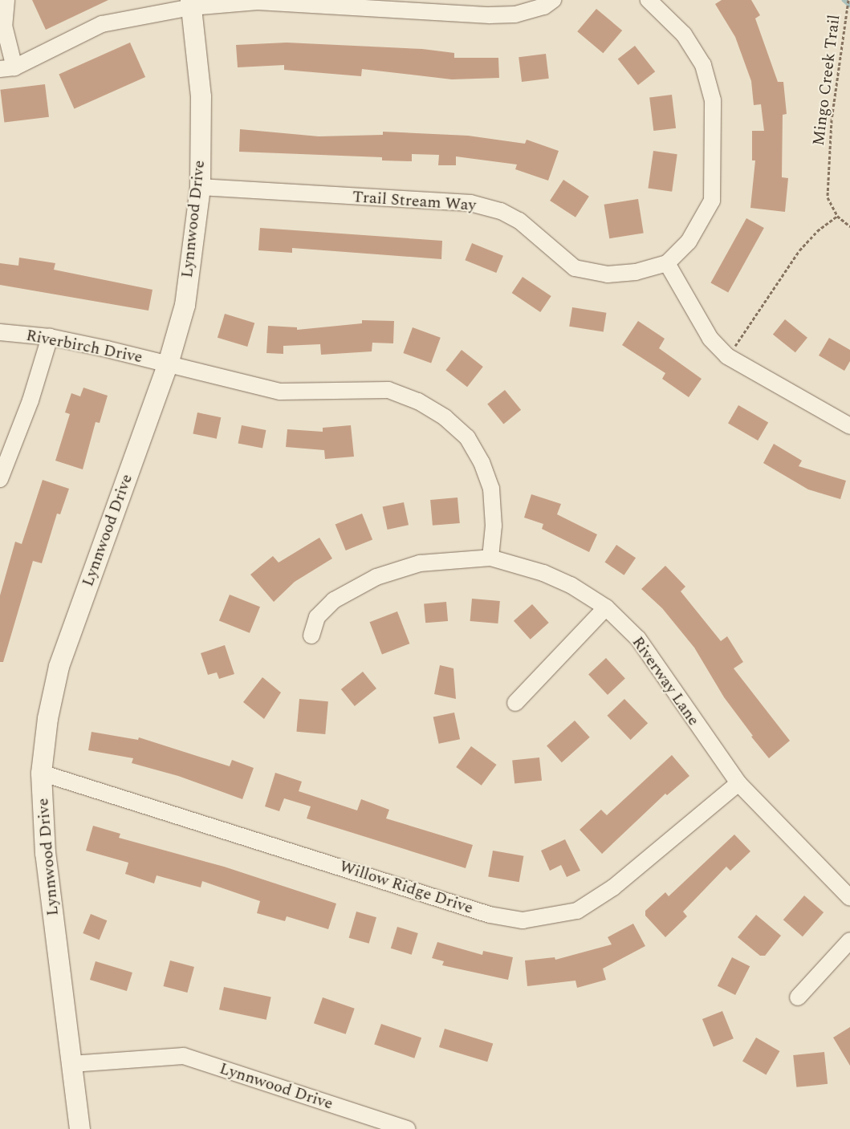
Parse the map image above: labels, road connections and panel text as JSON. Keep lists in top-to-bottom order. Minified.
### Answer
{"streets":{"street":["Trail Stream Way","Lynnwood Drive","Riverbirch Drive","Riverway Lane","Willow Ridge Drive"],"path":["Mingo Creek Trail"]},"crossings":[["Trail Stream Way","Lynnwood Drive"],["Lynnwood Drive","Riverbirch Drive"],["Lynnwood Drive","Willow Ridge Drive"],["Riverbirch Drive","Riverway Lane"],["Riverway Lane","Willow Ridge Drive"]]}
